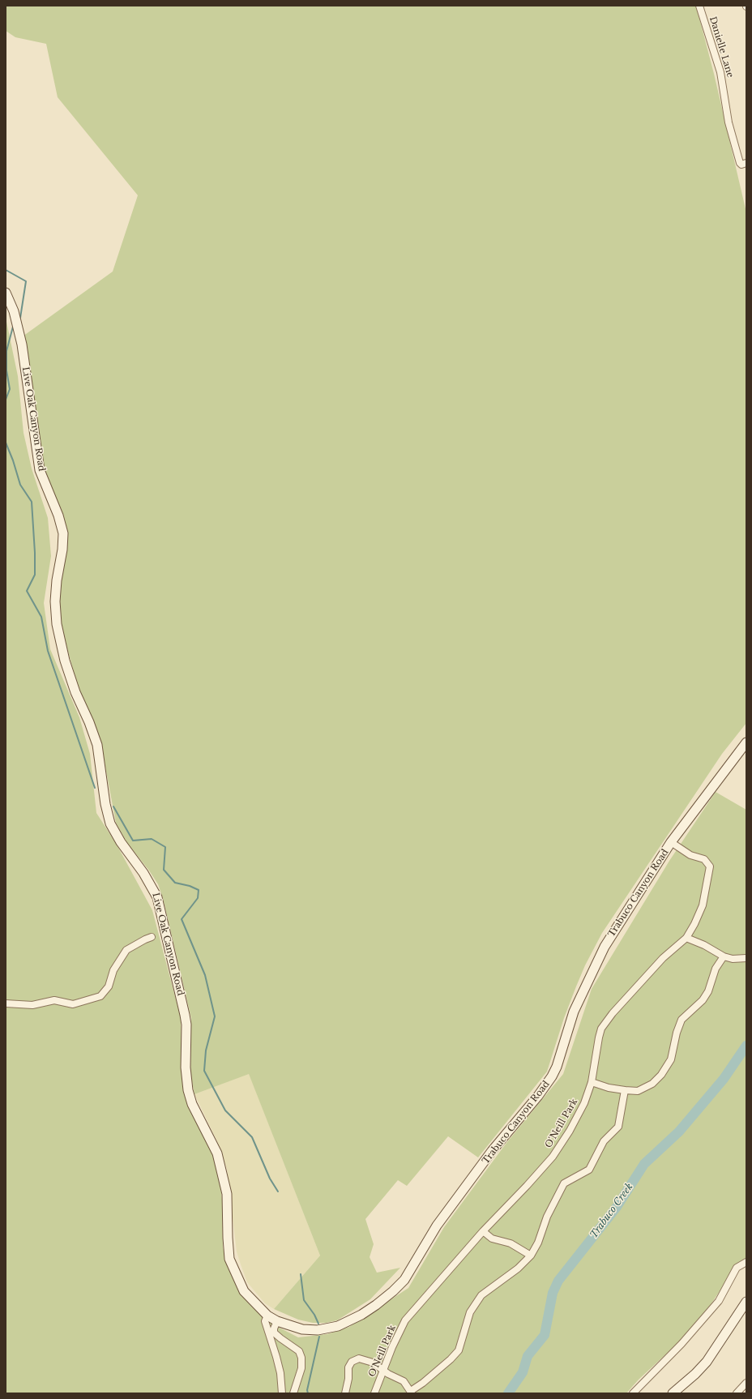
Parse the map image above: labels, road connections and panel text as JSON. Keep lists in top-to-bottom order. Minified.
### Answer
{"streets":{"main road":["Live Oak Canyon Road","Trabuco Canyon Road"],"street":["Danielle Lane","O'Neill Park"]},"crossings":[["Live Oak Canyon Road","Trabuco Canyon Road"],["Trabuco Canyon Road","O'Neill Park"]],"water":["Trabuco Creek"]}
